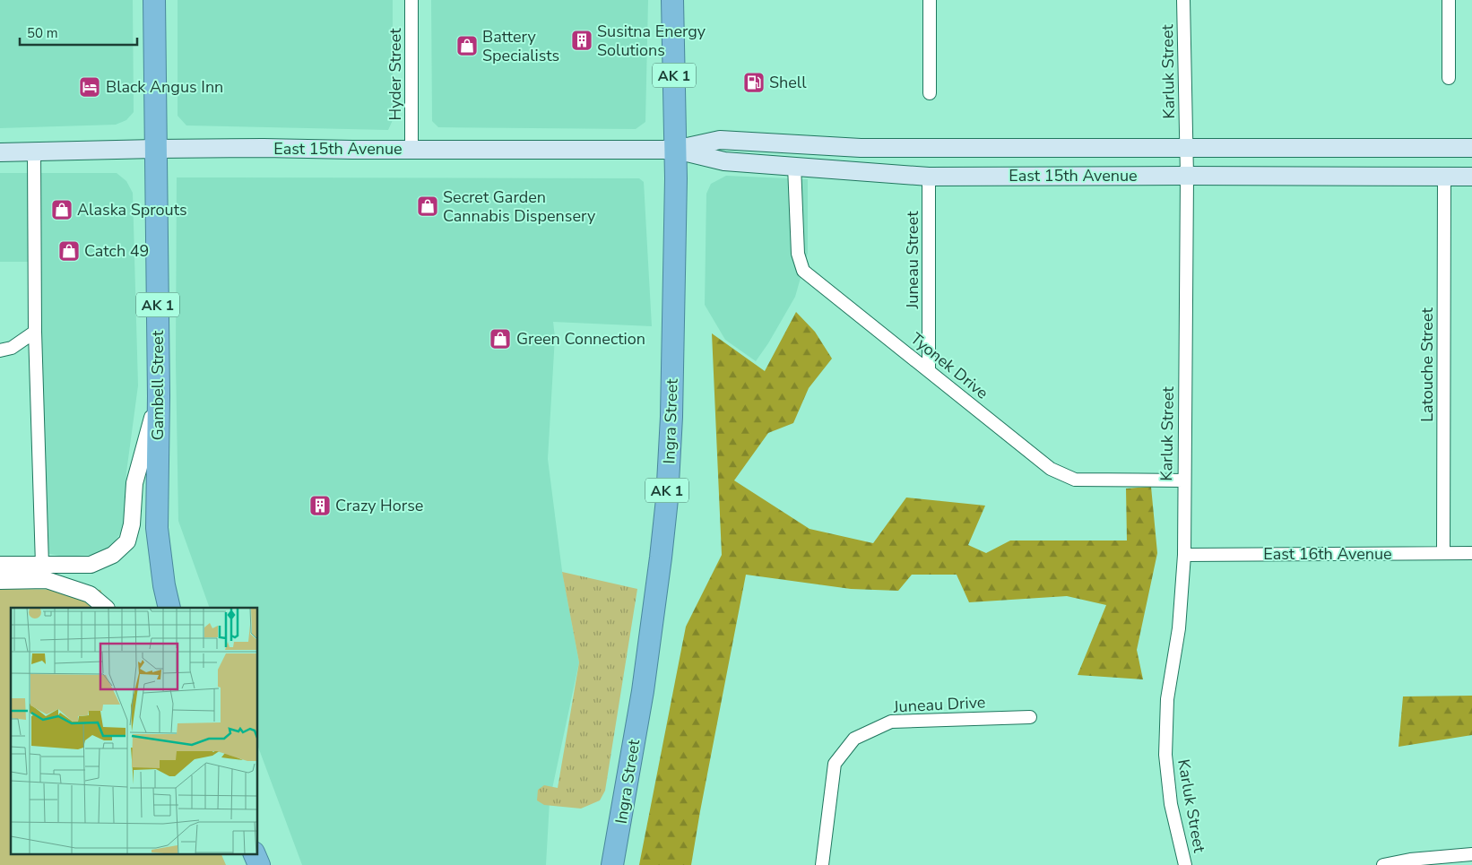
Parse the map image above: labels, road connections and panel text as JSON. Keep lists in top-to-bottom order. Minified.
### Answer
{"streets":{"highway":["AK 1","Gambell Street","Ingra Street"],"main road":["East 15th Avenue"],"street":["Karluk Street","Hyder Street","Juneau Street","Latouche Street","Tyonek Drive","East 16th Avenue","Juneau Drive"]},"crossings":[["Karluk Street","East 15th Avenue"],["Karluk Street","Tyonek Drive"],["Karluk Street","East 16th Avenue"],["Hyder Street","East 15th Avenue"],["East 15th Avenue","Juneau Street"],["East 15th Avenue","Latouche Street"],["East 15th Avenue","Tyonek Drive"],["East 15th Avenue","Gambell Street"],["East 15th Avenue","Ingra Street"],["Juneau Street","Tyonek Drive"],["Latouche Street","East 16th Avenue"]],"places":{"building":["Susitna Energy Solutions","Crazy Horse"],"shop":["Battery Specialists","Secret Garden Cannabis Dispensery","Alaska Sprouts","Catch 49","Green Connection"],"fuel station":["Shell"],"hotel":["Black Angus Inn"]},"scale_bar":"50 m"}
